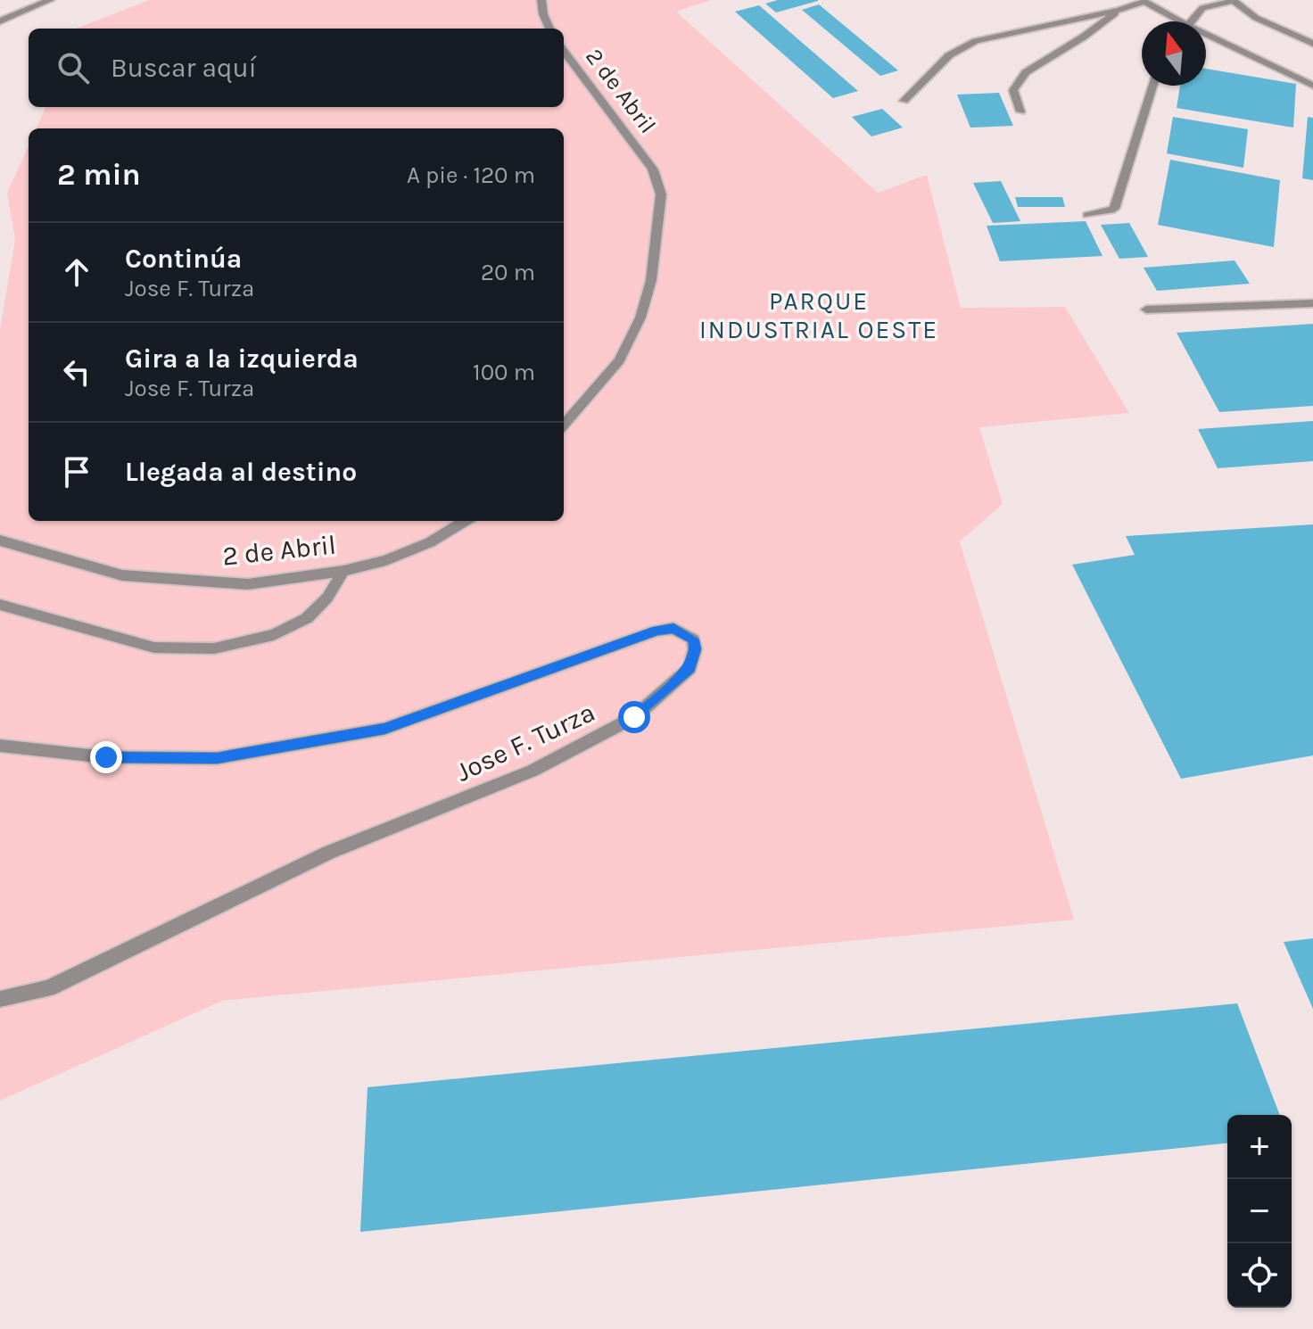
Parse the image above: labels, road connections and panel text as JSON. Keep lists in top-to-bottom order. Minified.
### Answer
{"streets":{"street":["2 de Abril","Jose F. Turza"]},"districts":["PARQUE INDUSTRIAL OESTE"],"north":"top","page":{"search":"Buscar aquí","heading":["2 min","A pie · 120 m"],"list":[["Continúa","Jose F. Turza","20 m"],["Gira a la izquierda","Jose F. Turza","100 m"],"Llegada al destino"],"map_buttons":["+","−"]}}
